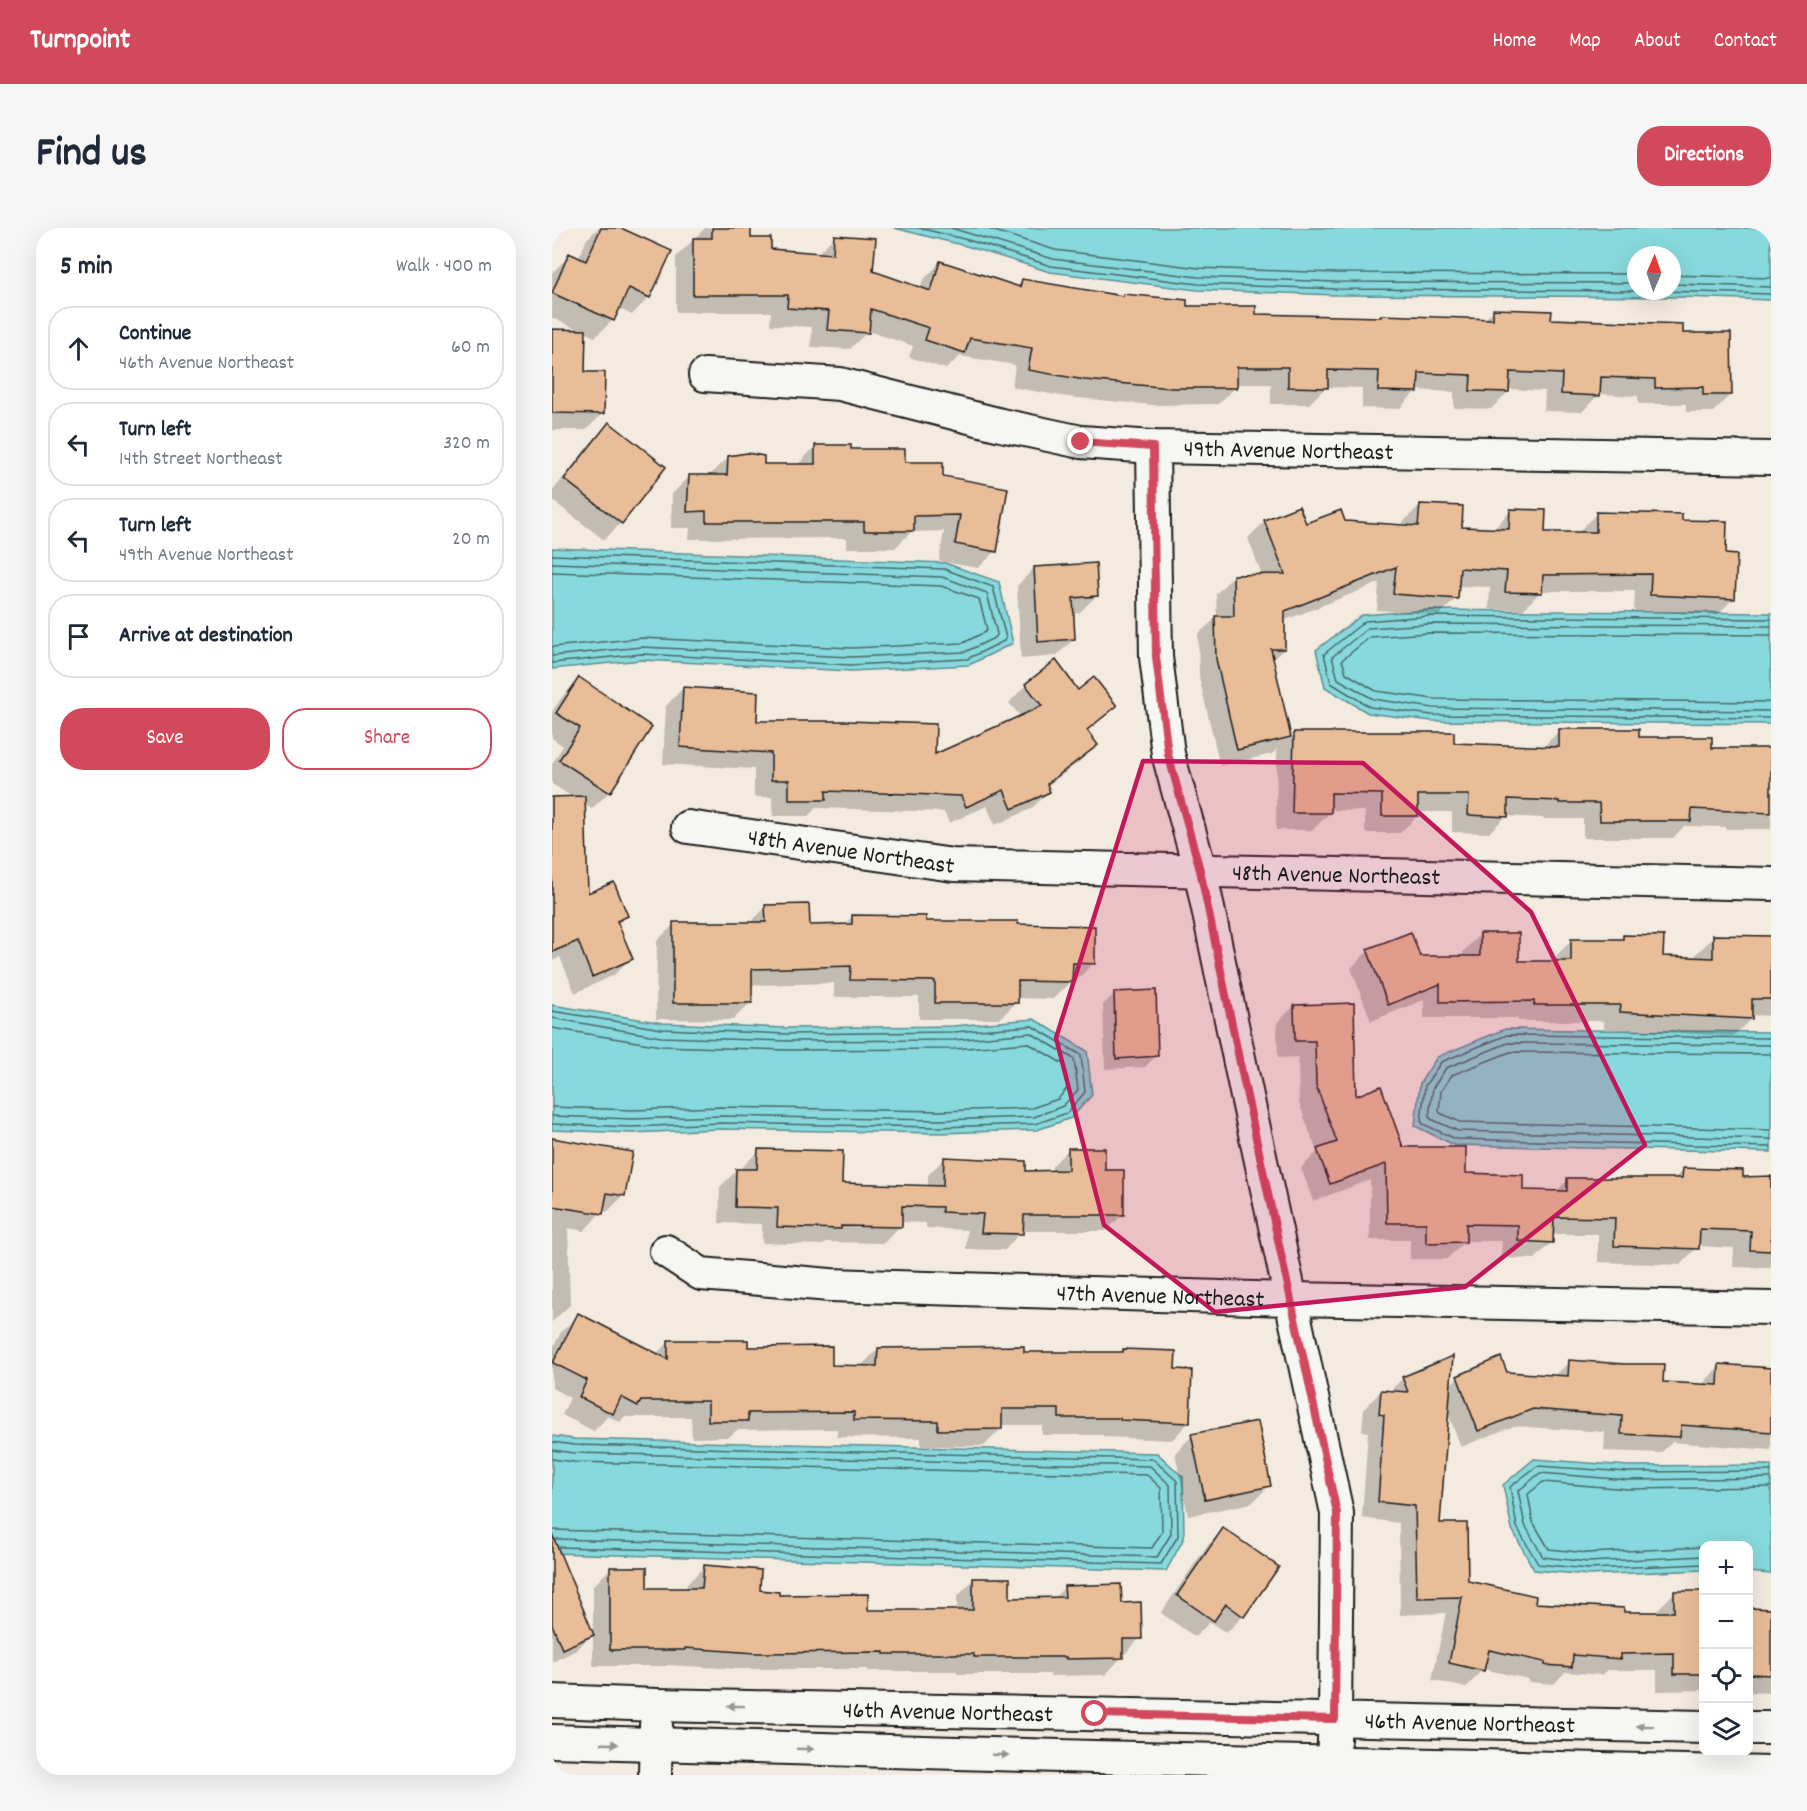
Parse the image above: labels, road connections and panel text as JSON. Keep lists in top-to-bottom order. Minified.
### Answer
{"streets":{"street":["49th Avenue Northeast","48th Avenue Northeast","47th Avenue Northeast","46th Avenue Northeast"]},"north":"top","page":{"header":"Turnpoint","nav":["Home","Map","About","Contact"],"title":"Find us","buttons":["Directions",["Save","Share"]],"heading":["5 min","Walk · 400 m"],"list":[["Continue","46th Avenue Northeast","60 m"],["Turn left","14th Street Northeast","320 m"],["Turn left","49th Avenue Northeast","20 m"],"Arrive at destination"],"map_buttons":["+","−"]}}
